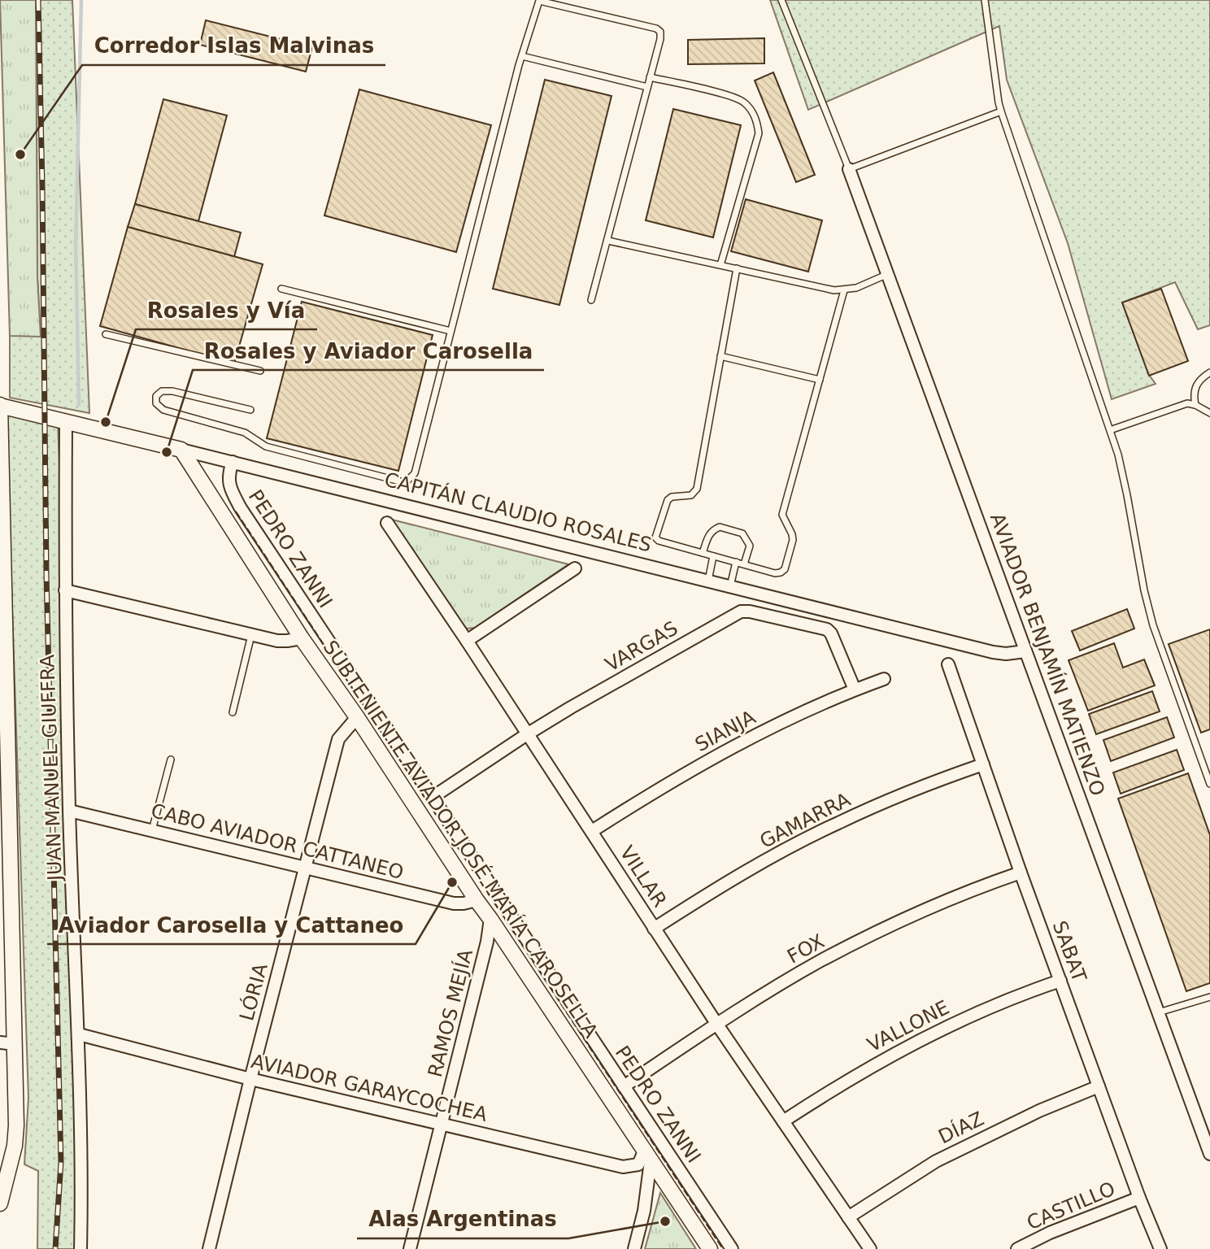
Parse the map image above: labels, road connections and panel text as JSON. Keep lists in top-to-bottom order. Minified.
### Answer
{"streets":{"street":["CAPITÁN CLAUDIO ROSALES","PEDRO ZANNI","VARGAS","AVIADOR BENJAMÍN MATIENZO","SIANJA","JUAN MANUEL GIUFFRA","GAMARRA","SUBTENIENTE AVIADOR JOSÉ MARÍA CAROSELLA","CABO AVIADOR CATTANEO","VILLAR","FOX","SABAT","LÓRIA","RAMOS MEJÍA","VALLONE","AVIADOR GARAYCOCHEA","DÍAZ","CASTILLO"]},"crossings":[["CAPITÁN CLAUDIO ROSALES","PEDRO ZANNI"],["CAPITÁN CLAUDIO ROSALES","AVIADOR BENJAMÍN MATIENZO"],["CAPITÁN CLAUDIO ROSALES","JUAN MANUEL GIUFFRA"],["CAPITÁN CLAUDIO ROSALES","SUBTENIENTE AVIADOR JOSÉ MARÍA CAROSELLA"],["PEDRO ZANNI","VARGAS"],["PEDRO ZANNI","FOX"],["VARGAS","SIANJA"],["VARGAS","VILLAR"],["SIANJA","VILLAR"],["JUAN MANUEL GIUFFRA","CABO AVIADOR CATTANEO"],["JUAN MANUEL GIUFFRA","AVIADOR GARAYCOCHEA"],["GAMARRA","VILLAR"],["GAMARRA","SABAT"],["SUBTENIENTE AVIADOR JOSÉ MARÍA CAROSELLA","CABO AVIADOR CATTANEO"],["SUBTENIENTE AVIADOR JOSÉ MARÍA CAROSELLA","LÓRIA"],["SUBTENIENTE AVIADOR JOSÉ MARÍA CAROSELLA","RAMOS MEJÍA"],["SUBTENIENTE AVIADOR JOSÉ MARÍA CAROSELLA","AVIADOR GARAYCOCHEA"],["CABO AVIADOR CATTANEO","LÓRIA"],["VILLAR","FOX"],["VILLAR","VALLONE"],["VILLAR","DÍAZ"],["FOX","SABAT"],["SABAT","VALLONE"],["SABAT","DÍAZ"],["SABAT","CASTILLO"],["LÓRIA","AVIADOR GARAYCOCHEA"],["RAMOS MEJÍA","AVIADOR GARAYCOCHEA"]],"places":["Corredor Islas Malvinas","Rosales y Vía","Rosales y Aviador Carosella","Aviador Carosella y Cattaneo","Alas Argentinas"]}
